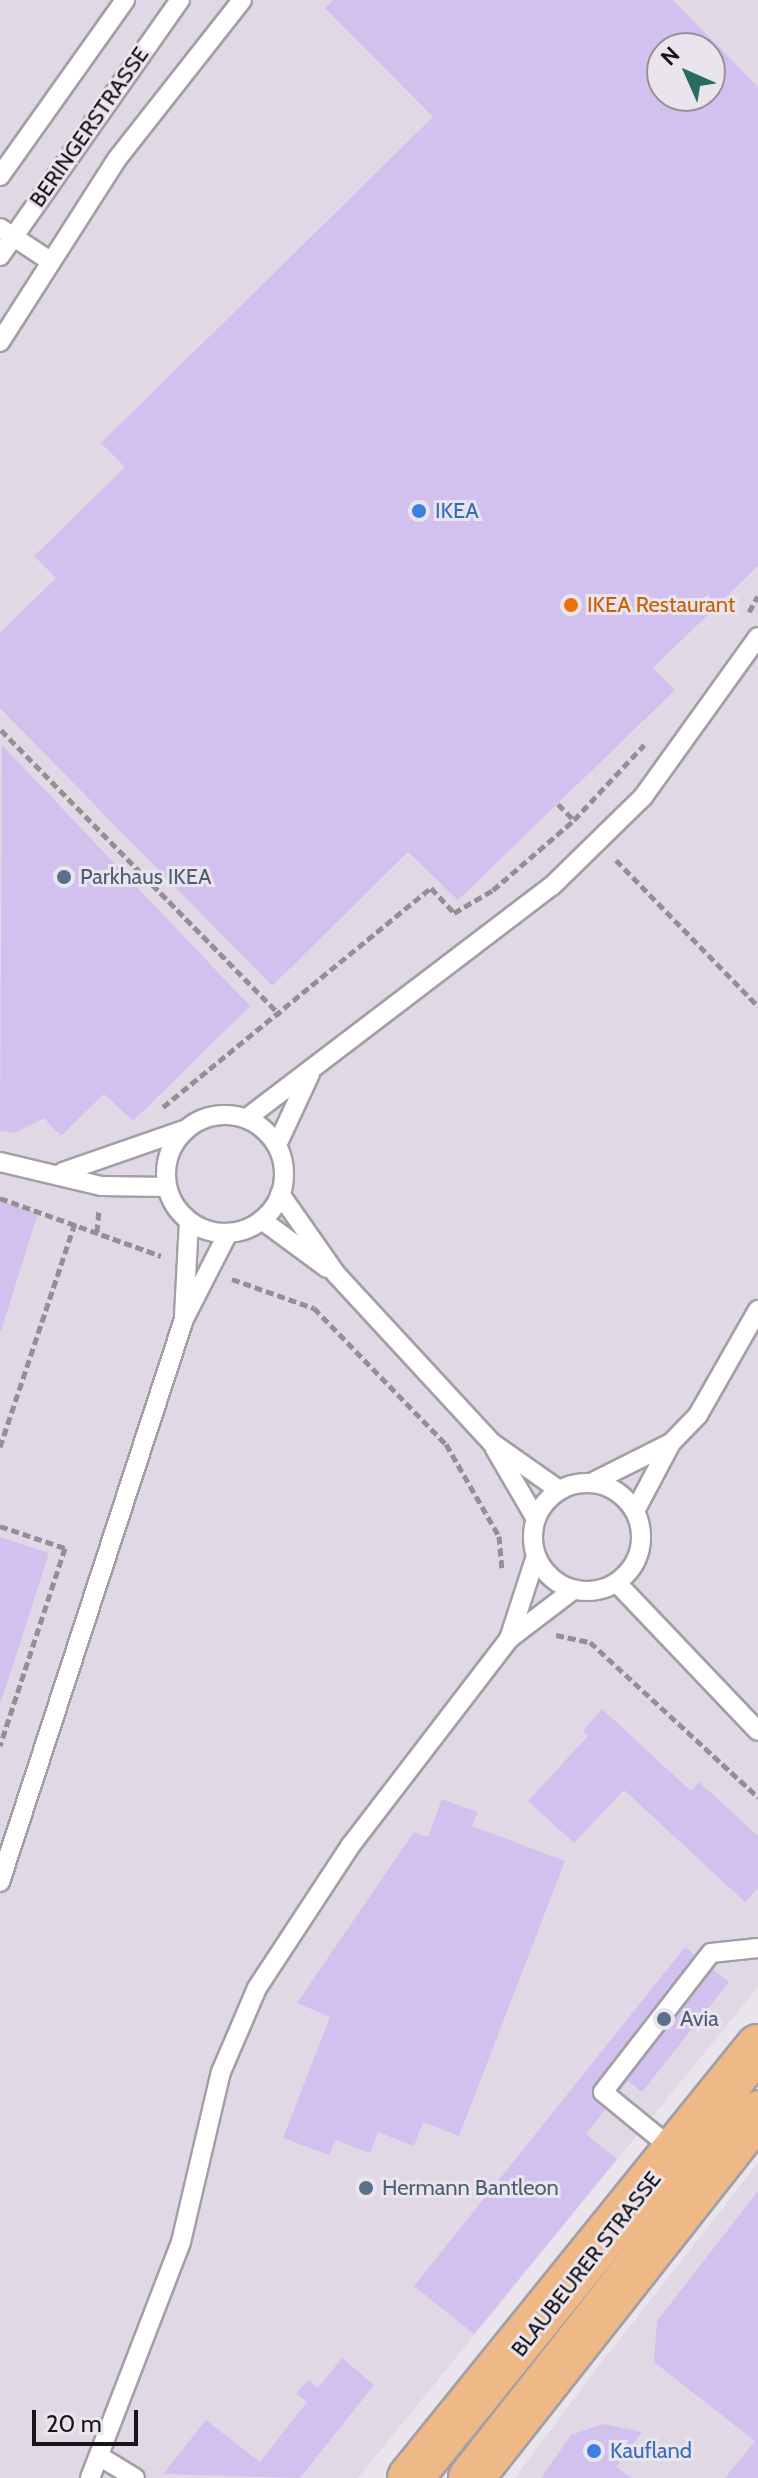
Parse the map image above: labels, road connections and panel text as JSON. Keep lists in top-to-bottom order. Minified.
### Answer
{"streets":{"main road":["BLAUBEURER STRASSE"],"lane":["BERINGERSTRASSE"]},"places":["IKEA","IKEA Restaurant","Parkhaus IKEA","Avia","Hermann Bantleon","Kaufland"],"scale_bar":"20 m","north":"top left"}
